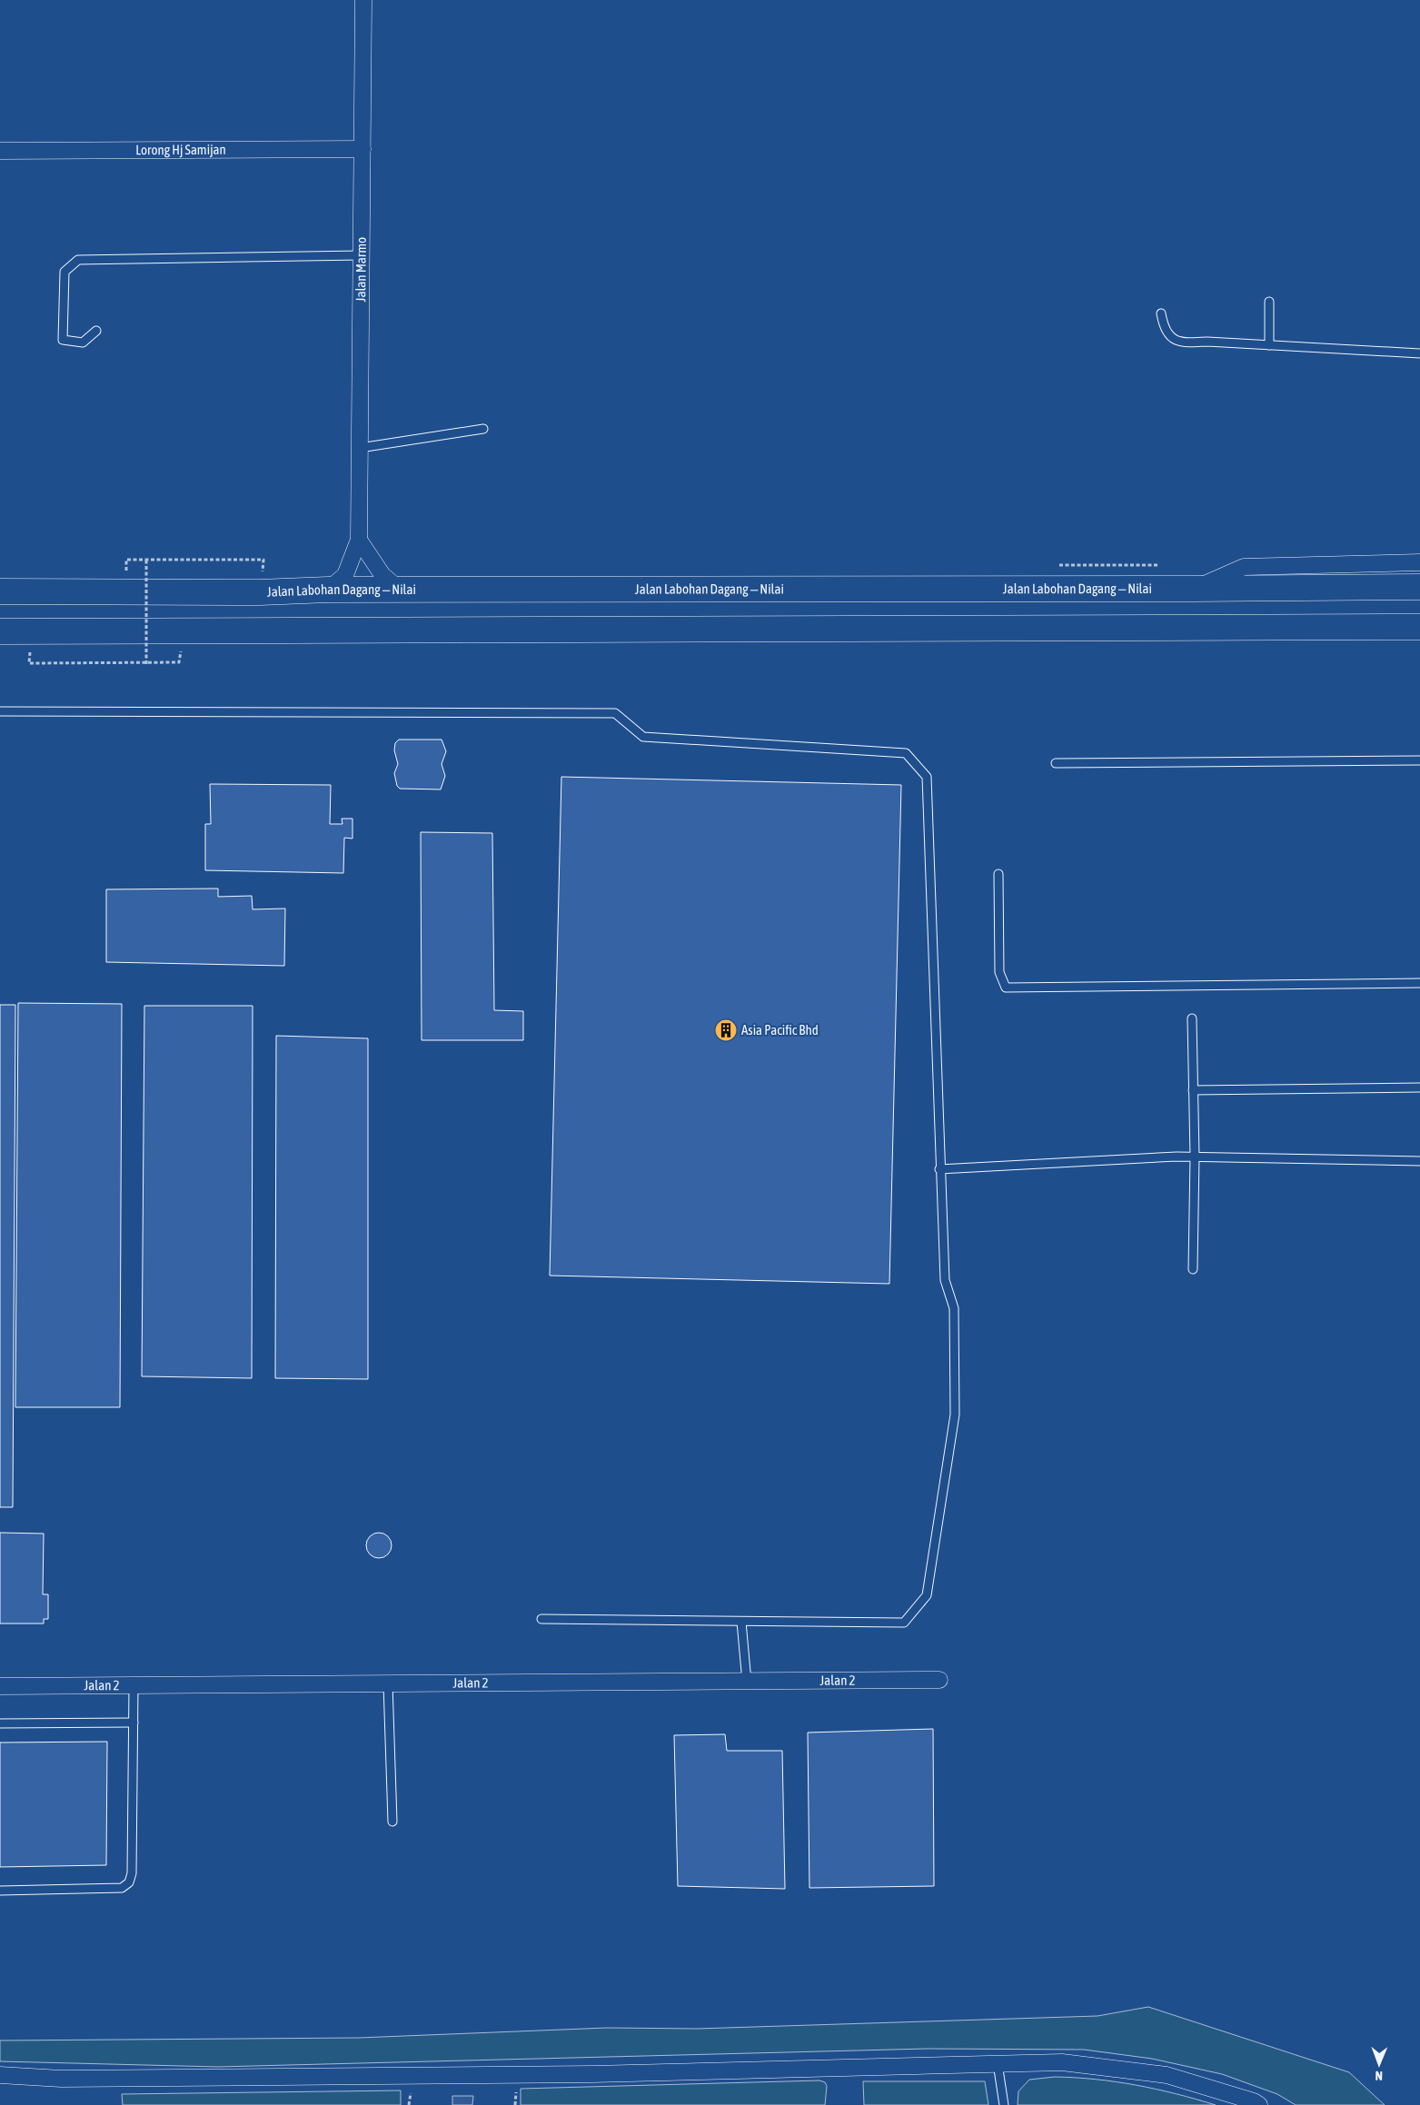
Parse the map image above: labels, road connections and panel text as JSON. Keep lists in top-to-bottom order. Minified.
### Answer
{"streets":{"main road":["Jalan Labohan Dagang ‒ Nilai"],"street":["Lorong Hj Samijan","Jalan Marmo","Jalan 2"]},"crossings":[["Lorong Hj Samijan","Jalan Marmo"]],"places":{"building":["Asia Pacific Bhd"]},"north":"bottom"}
